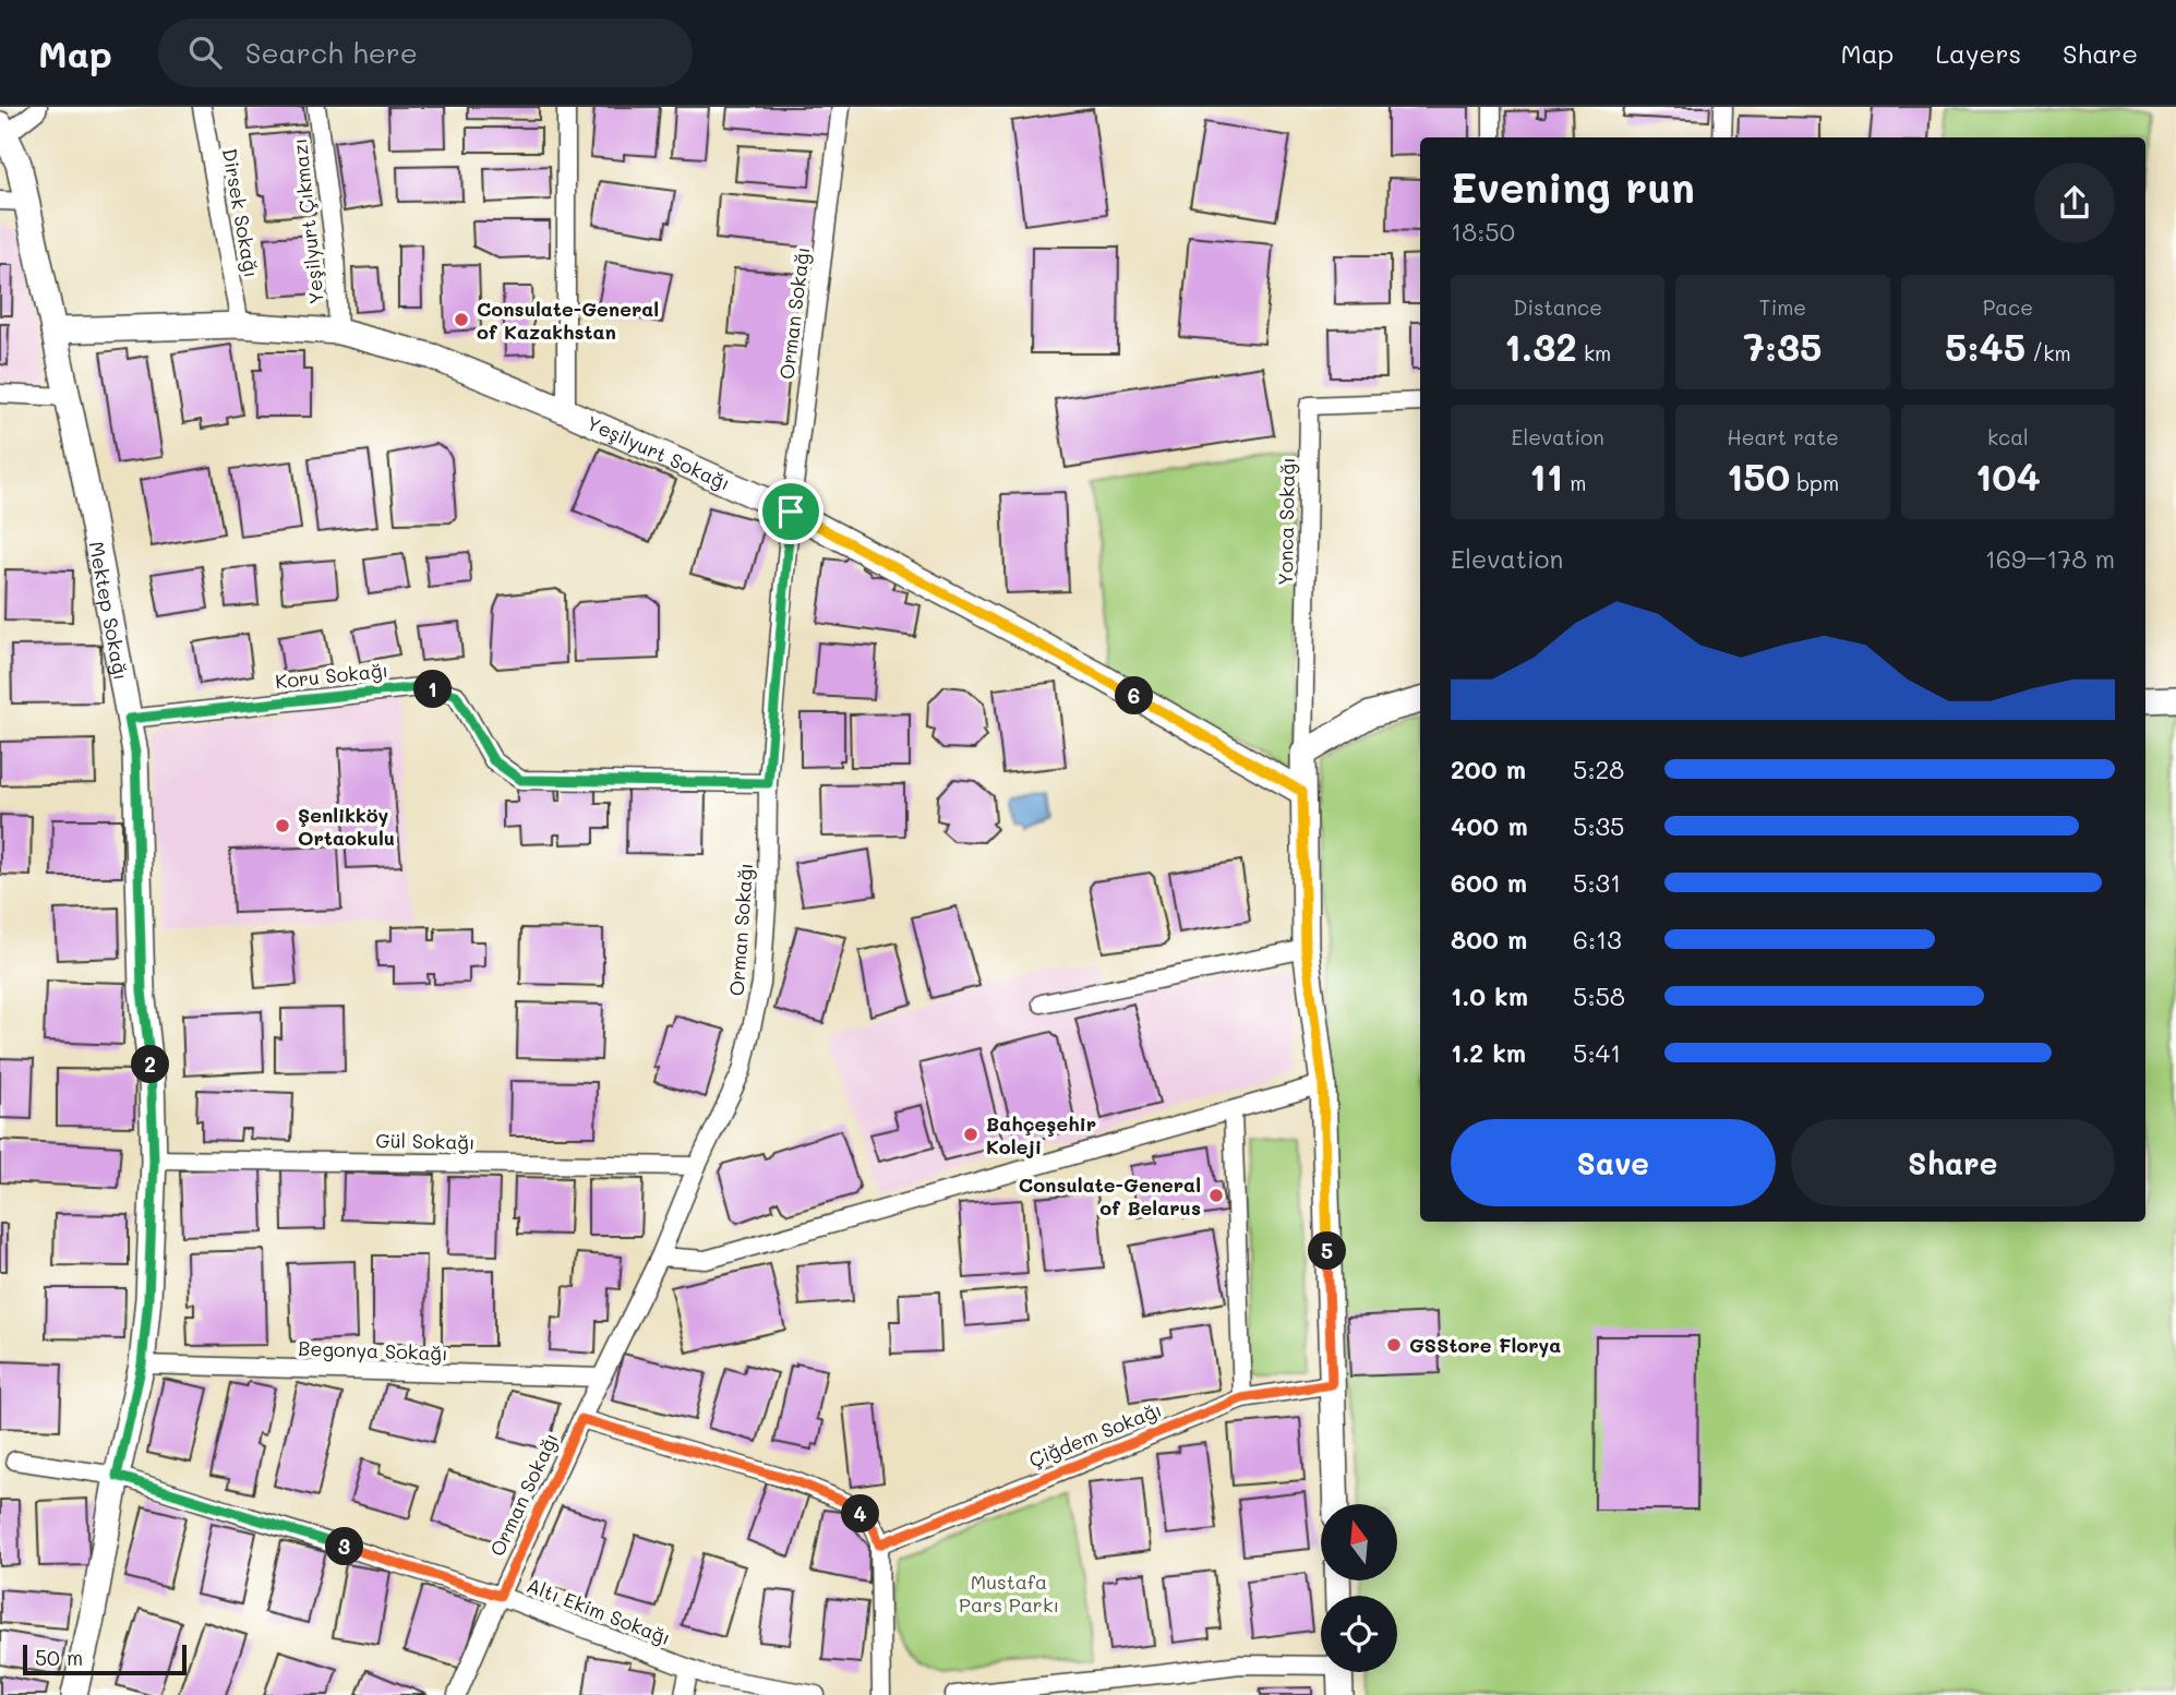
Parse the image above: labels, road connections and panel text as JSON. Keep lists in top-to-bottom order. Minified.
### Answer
{"streets":{"main road":["Yeşilyurt Sokağı","Mektep Sokağı"],"street":["Dirsek Sokağı","Yeşilyurt Çıkmazı","Orman Sokağı","Yonca Sokağı","Koru Sokağı","Gül Sokağı","Begonya Sokağı","Çiğdem Sokağı","Altı Ekim Sokağı"]},"crossings":[["Dirsek Sokağı","Yeşilyurt Sokağı"],["Yeşilyurt Çıkmazı","Yeşilyurt Sokağı"],["Orman Sokağı","Yeşilyurt Sokağı"],["Orman Sokağı","Koru Sokağı"],["Orman Sokağı","Gül Sokağı"],["Orman Sokağı","Begonya Sokağı"],["Orman Sokağı","Altı Ekim Sokağı"],["Yeşilyurt Sokağı","Mektep Sokağı"],["Mektep Sokağı","Koru Sokağı"],["Mektep Sokağı","Gül Sokağı"],["Mektep Sokağı","Begonya Sokağı"],["Mektep Sokağı","Altı Ekim Sokağı"]],"parks":["Mustafa Pars Parkı"],"places":["Consulate-General of Kazakhstan","Şenlikköy Ortaokulu","Bahçeşehir Koleji","Consulate-General of Belarus","GSStore Florya"],"scale_bar":"50 m","north":"top","page":{"header":"Map","search":"Search here","nav":["Map","Layers","Share"],"heading":["Evening run","18:50"],"stats":[["Distance","1.32 km"],["Time","7:35"],["Pace","5:45 /km"],["Elevation","11 m"],["Heart rate","150 bpm"],["kcal","104"]],"chart":["Elevation","169–178 m"],"pins":["1","6","2","5","4","3"],"list":[{"name":"200 m","note":"5:28"},{"name":"400 m","note":"5:35"},{"name":"600 m","note":"5:31"},{"name":"800 m","note":"6:13"},{"name":"1.0 km","note":"5:58"},{"name":"1.2 km","note":"5:41"}],"buttons":["Save","Share"],"scale":"50 m"}}
